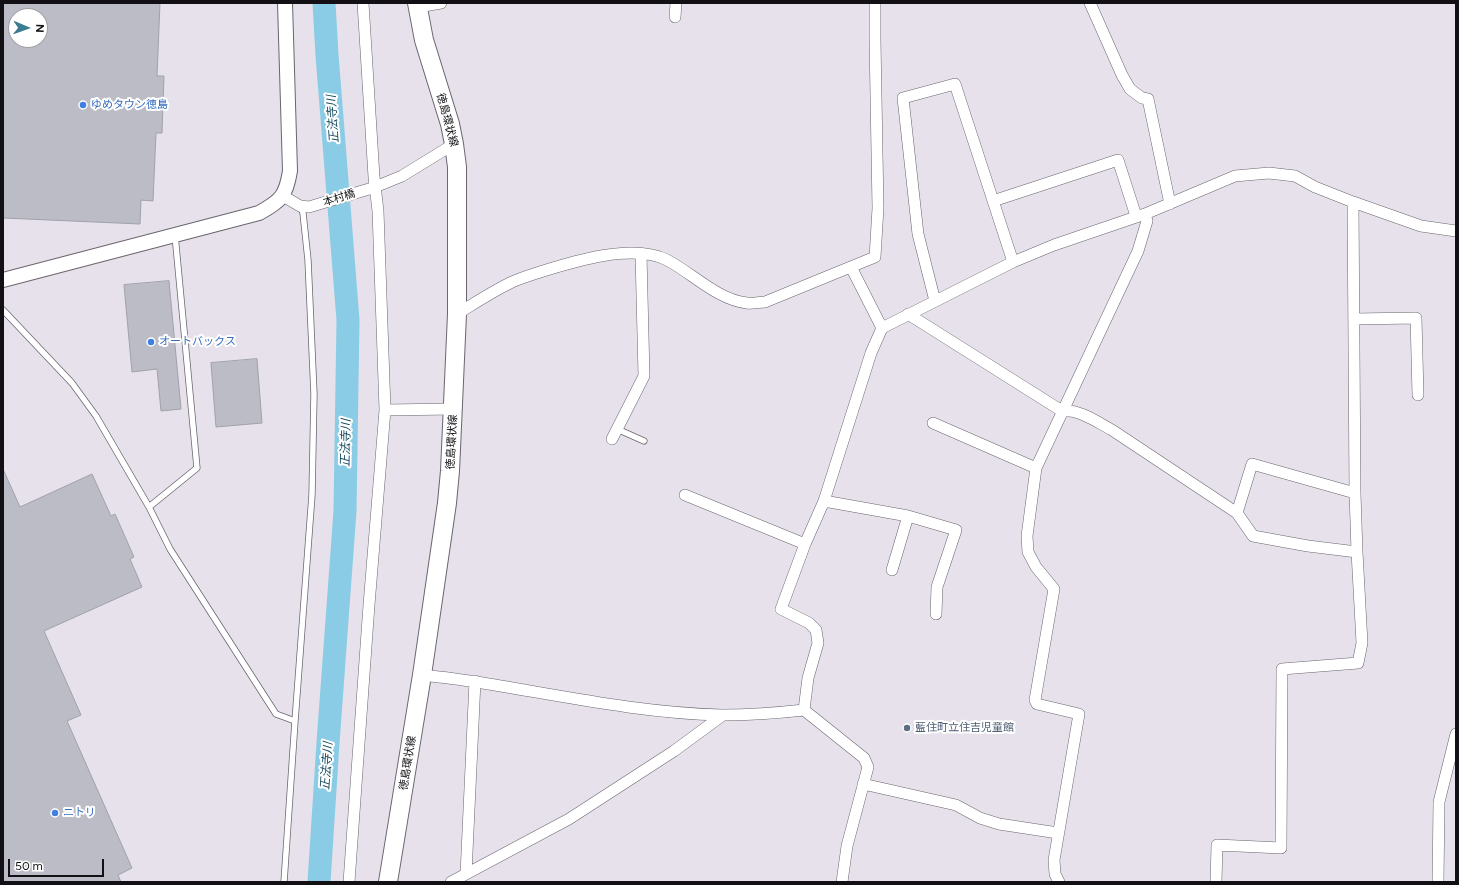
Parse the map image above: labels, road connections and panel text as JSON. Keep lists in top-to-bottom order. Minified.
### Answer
{"streets":{"main road":["徳島環状線"],"street":["本村橋"]},"crossings":[["徳島環状線","本村橋"]],"water":["正法寺川"],"places":["ゆめタウン徳島","オートバックス","藍住町立住吉児童館","ニトリ"],"scale_bar":"50 m","north":"right"}
